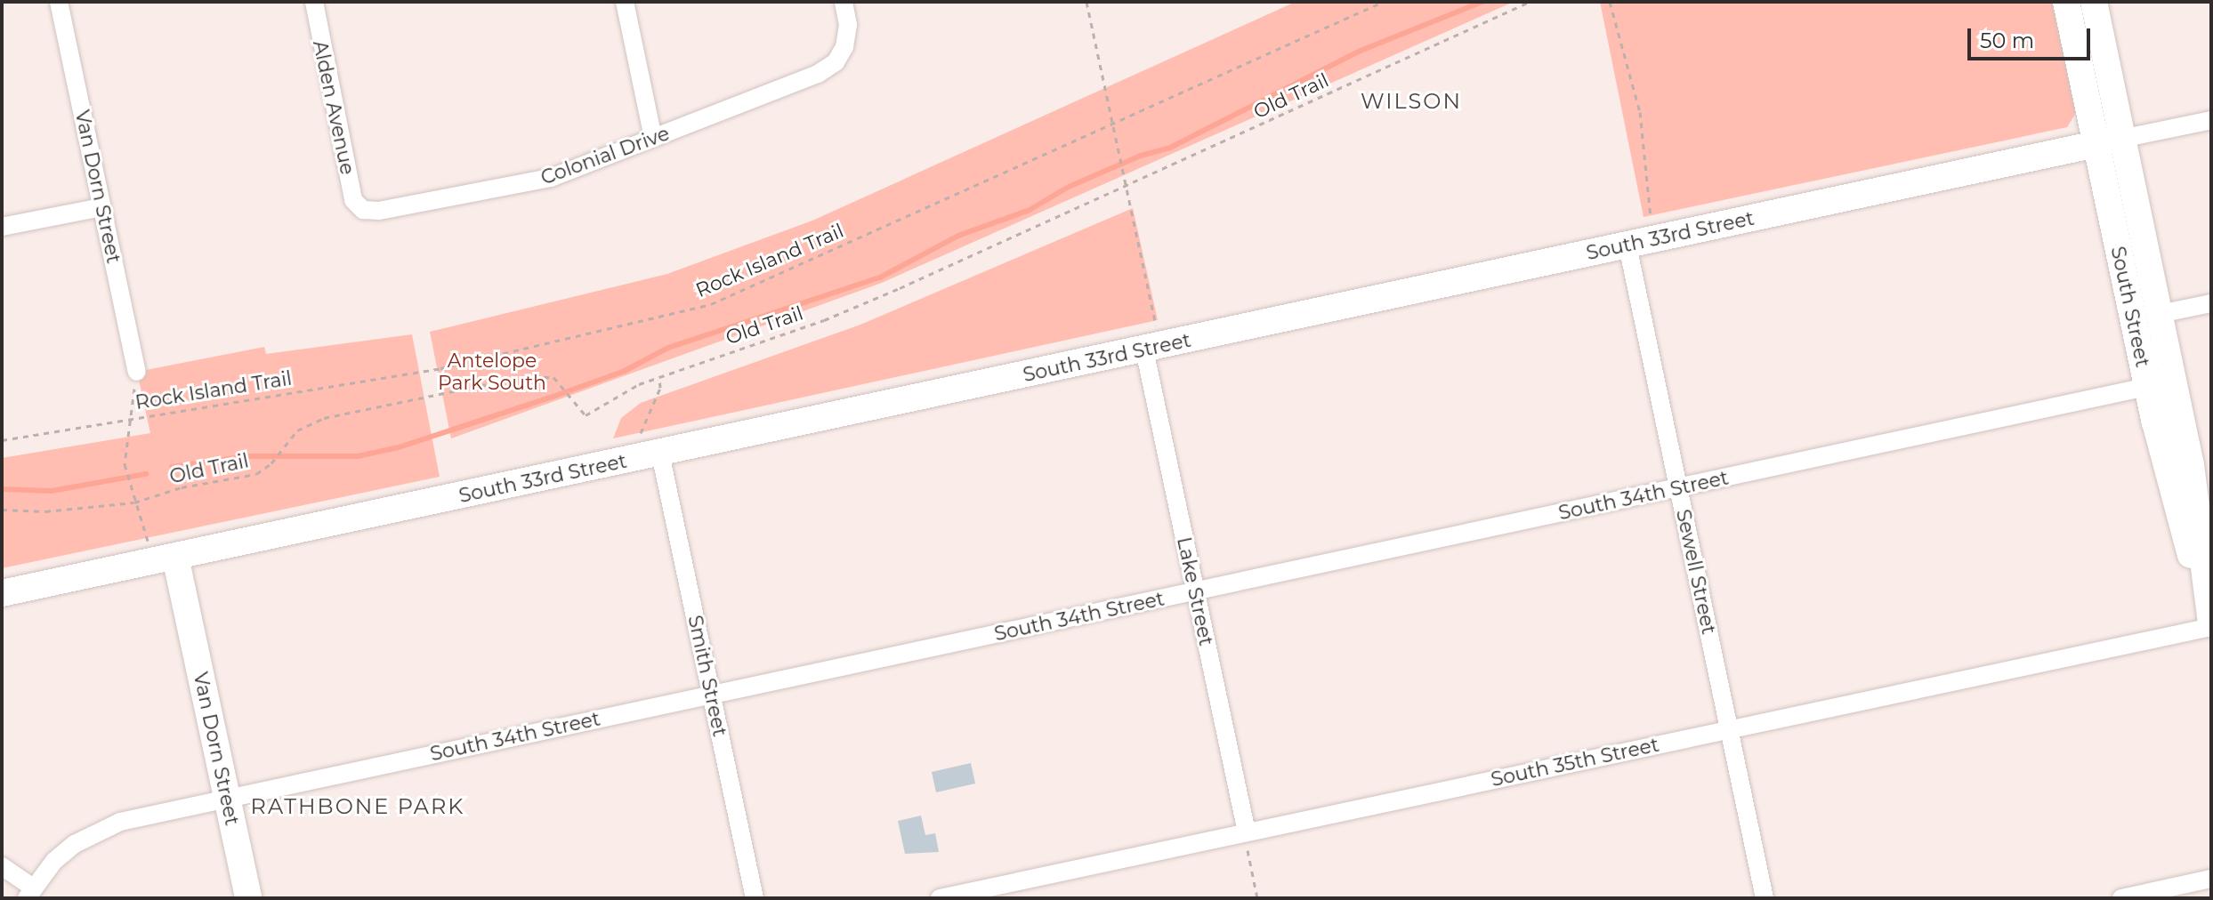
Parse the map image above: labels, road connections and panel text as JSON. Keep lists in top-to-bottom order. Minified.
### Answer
{"streets":{"main road":["Van Dorn Street","South 33rd Street","South Street"],"street":["Alden Avenue","Colonial Drive","South 34th Street","Sewell Street","Lake Street","Smith Street","South 35th Street"],"path":["Old Trail","Rock Island Trail"]},"crossings":[["Alden Avenue","Colonial Drive"],["Van Dorn Street","South 33rd Street"],["Van Dorn Street","South 34th Street"],["South 33rd Street","South Street"],["South 33rd Street","Sewell Street"],["South 33rd Street","Lake Street"],["South 33rd Street","Smith Street"],["South Street","South 34th Street"],["South Street","South 35th Street"],["South 34th Street","Sewell Street"],["South 34th Street","Lake Street"],["South 34th Street","Smith Street"],["Sewell Street","South 35th Street"],["Lake Street","South 35th Street"]],"districts":["WILSON","RATHBONE PARK"],"parks":["Antelope Park South"],"scale_bar":"50 m"}
